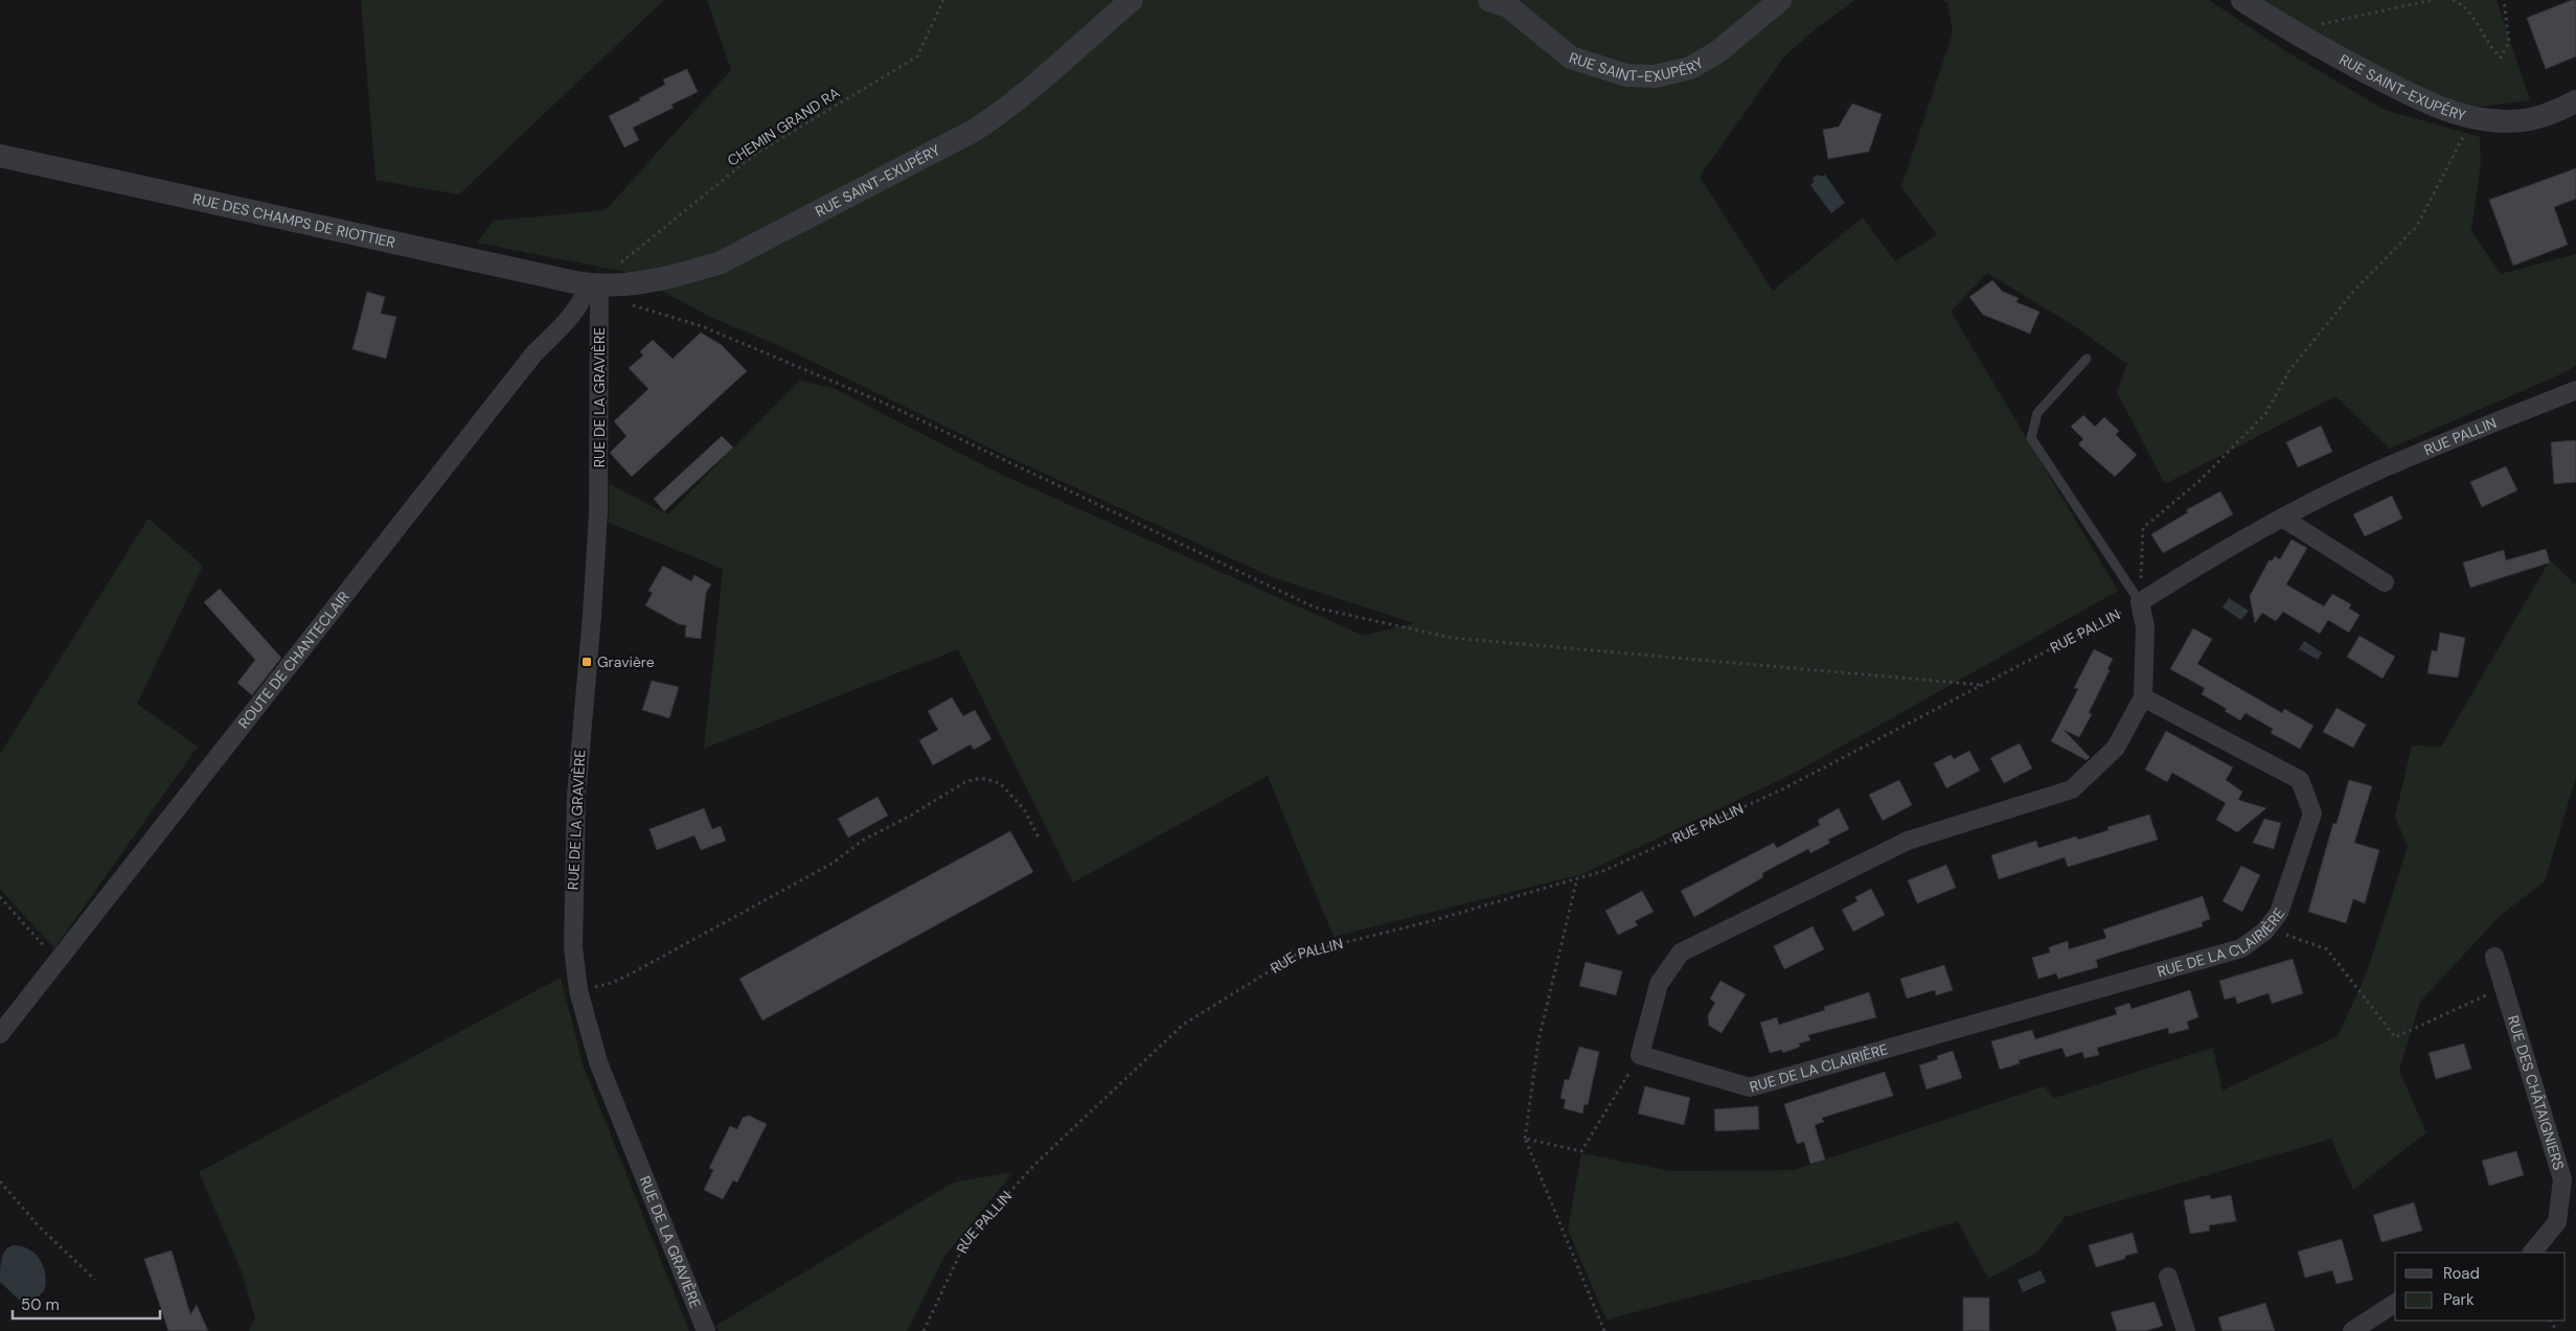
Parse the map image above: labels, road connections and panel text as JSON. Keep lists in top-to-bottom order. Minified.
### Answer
{"streets":{"street":["RUE SAINT-EXUPÉRY","RUE DES CHAMPS DE RIOTTIER","RUE DE LA GRAVIÈRE","RUE PALLIN","ROUTE DE CHANTECLAIR","RUE DE LA CLAIRIÈRE","RUE DES CHÂTAIGNIERS"],"path":["CHEMIN GRAND RA"]},"crossings":[["RUE SAINT-EXUPÉRY","CHEMIN GRAND RA"],["RUE SAINT-EXUPÉRY","RUE DES CHAMPS DE RIOTTIER"],["RUE SAINT-EXUPÉRY","RUE DE LA GRAVIÈRE"],["RUE SAINT-EXUPÉRY","ROUTE DE CHANTECLAIR"],["CHEMIN GRAND RA","RUE DES CHAMPS DE RIOTTIER"],["CHEMIN GRAND RA","RUE DE LA GRAVIÈRE"],["CHEMIN GRAND RA","ROUTE DE CHANTECLAIR"],["RUE DES CHAMPS DE RIOTTIER","RUE DE LA GRAVIÈRE"],["RUE DES CHAMPS DE RIOTTIER","ROUTE DE CHANTECLAIR"],["RUE DE LA GRAVIÈRE","ROUTE DE CHANTECLAIR"]],"places":{"transit":["Gravière"]},"legend":["Road","Park"],"scale_bar":"50 m"}
